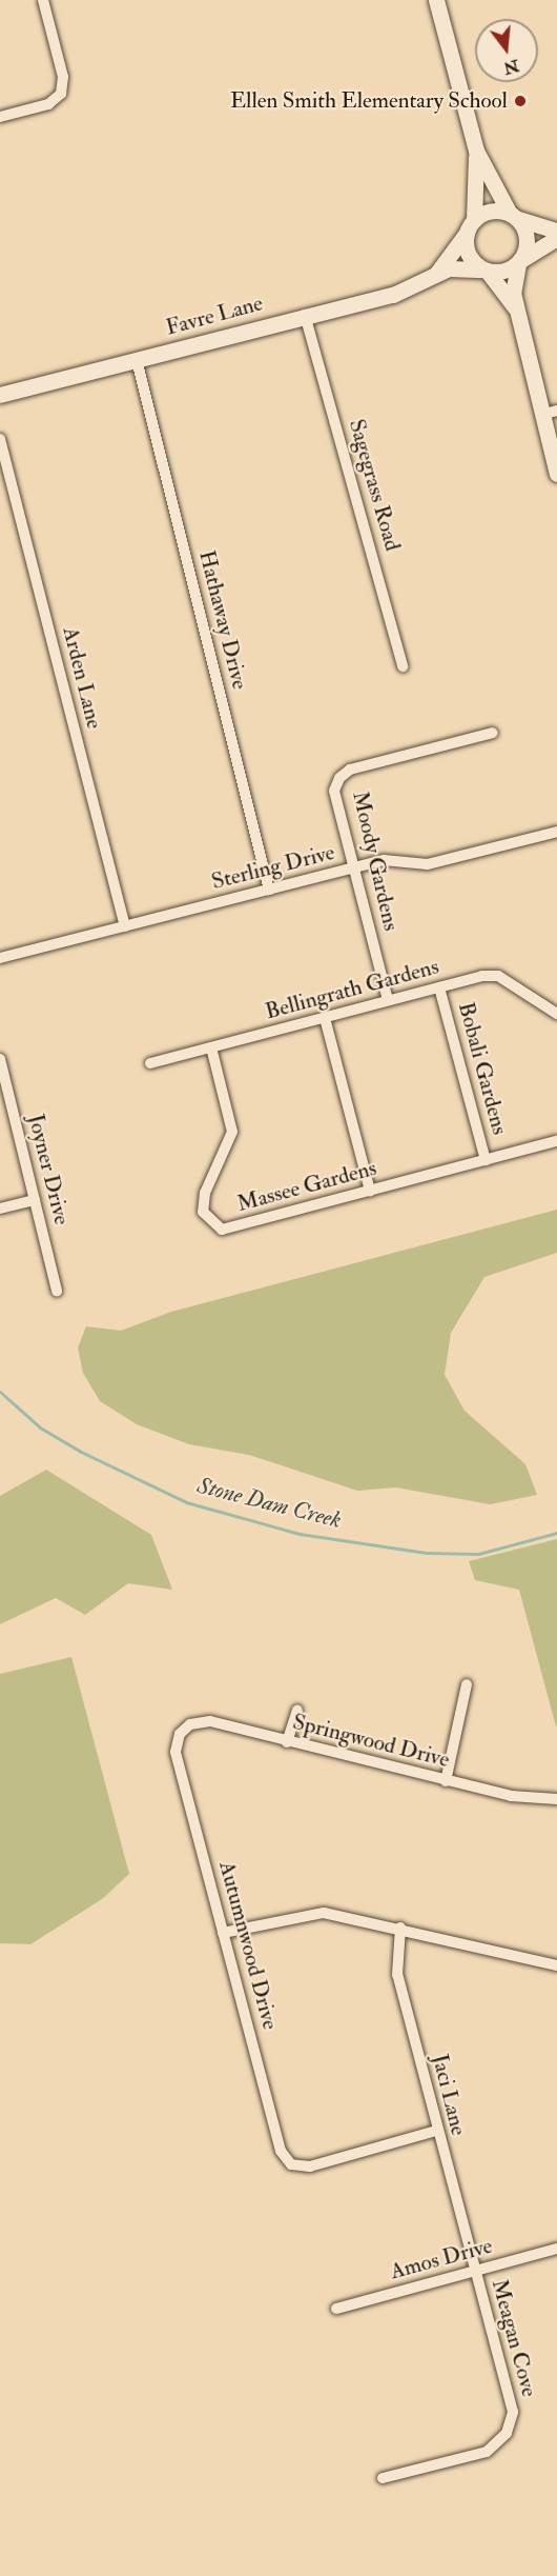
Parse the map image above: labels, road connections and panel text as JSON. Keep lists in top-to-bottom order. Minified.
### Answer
{"streets":{"street":["Favre Lane","Sagegrass Road","Hathaway Drive","Arden Lane","Moody Gardens","Sterling Drive","Bellingrath Gardens","Bobali Gardens","Joyner Drive","Massee Gardens","Springwood Drive","Autumnwood Drive","Jaci Lane","Amos Drive","Meagan Cove"]},"crossings":[["Favre Lane","Sagegrass Road"],["Favre Lane","Hathaway Drive"],["Hathaway Drive","Sterling Drive"],["Arden Lane","Sterling Drive"],["Moody Gardens","Sterling Drive"],["Moody Gardens","Bellingrath Gardens"],["Bellingrath Gardens","Bobali Gardens"],["Bellingrath Gardens","Massee Gardens"],["Bobali Gardens","Massee Gardens"],["Springwood Drive","Autumnwood Drive"],["Autumnwood Drive","Jaci Lane"],["Jaci Lane","Amos Drive"],["Jaci Lane","Meagan Cove"],["Amos Drive","Meagan Cove"]],"water":["Stone Dam Creek"],"places":["Ellen Smith Elementary School"],"north":"bottom"}
